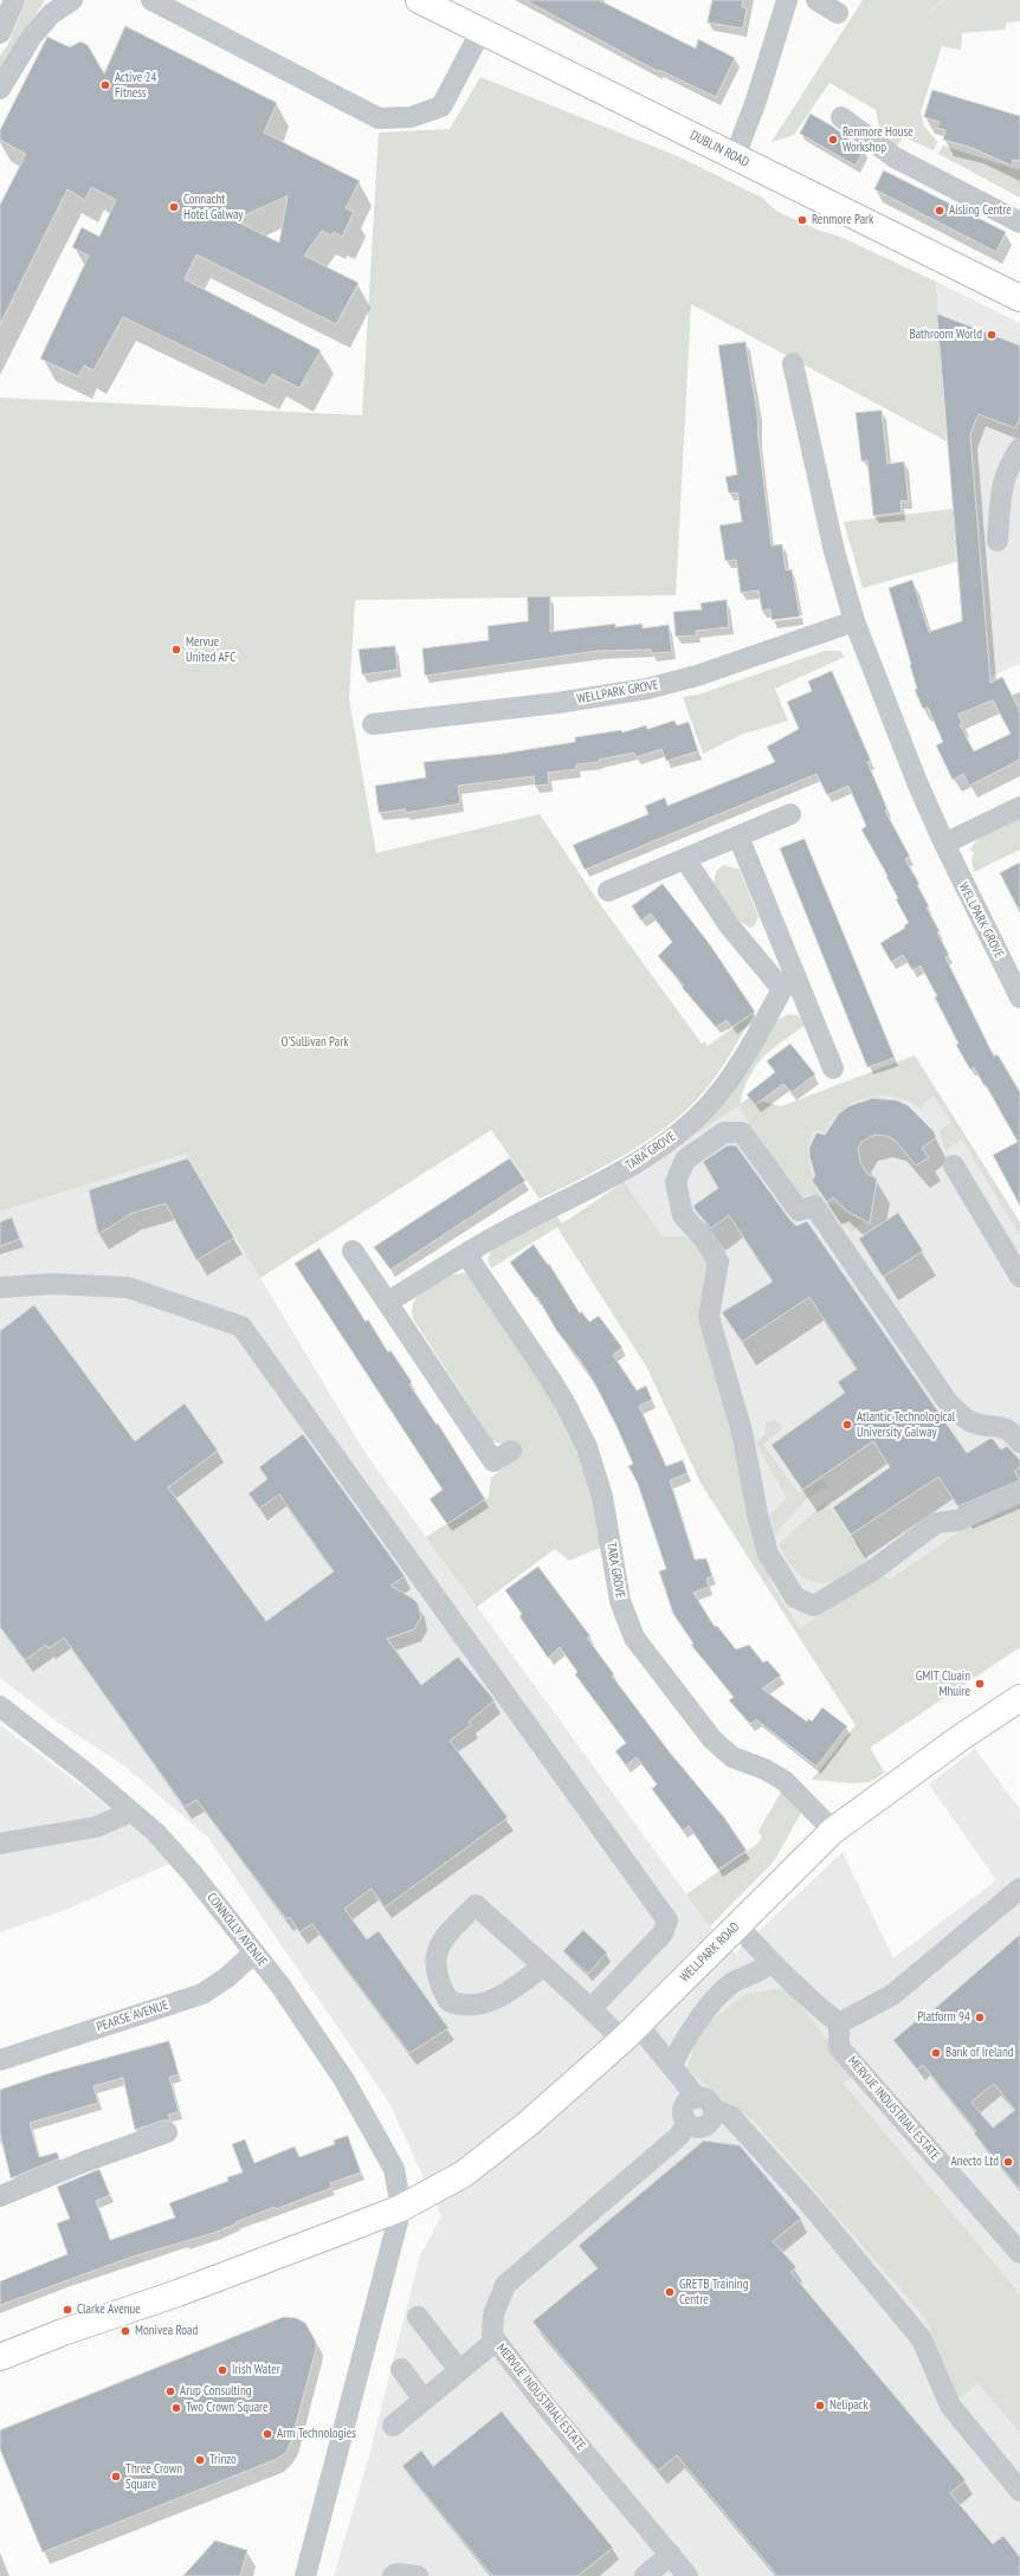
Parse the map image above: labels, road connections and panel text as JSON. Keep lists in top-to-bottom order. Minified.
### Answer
{"streets":{"main road":["DUBLIN ROAD","WELLPARK ROAD"],"street":["WELLPARK GROVE","TARA GROVE","CONNOLLY AVENUE","PEARSE AVENUE","MERVUE INDUSTRIAL ESTATE"]},"crossings":[["TARA GROVE","WELLPARK ROAD"],["CONNOLLY AVENUE","WELLPARK ROAD"],["CONNOLLY AVENUE","PEARSE AVENUE"]],"parks":["O'Sullivan Park"],"places":["Active 24 Fitness","Renmore House Workshop","Connacht Hotel Galway","Aisling Centre","Renmore Park","Bathroom World","Mervue United AFC","Atlantic Technological University Galway","GMIT Cluain Mhuire","Platform 94","Bank of Ireland","Anecto Ltd","GRETB Training Centre","Clarke Avenue","Monivea Road","Irish Water","Arup Consulting","Nelipack","Two Crown Square","Arm Technologies","Trinzo","Three Crown Square"]}
